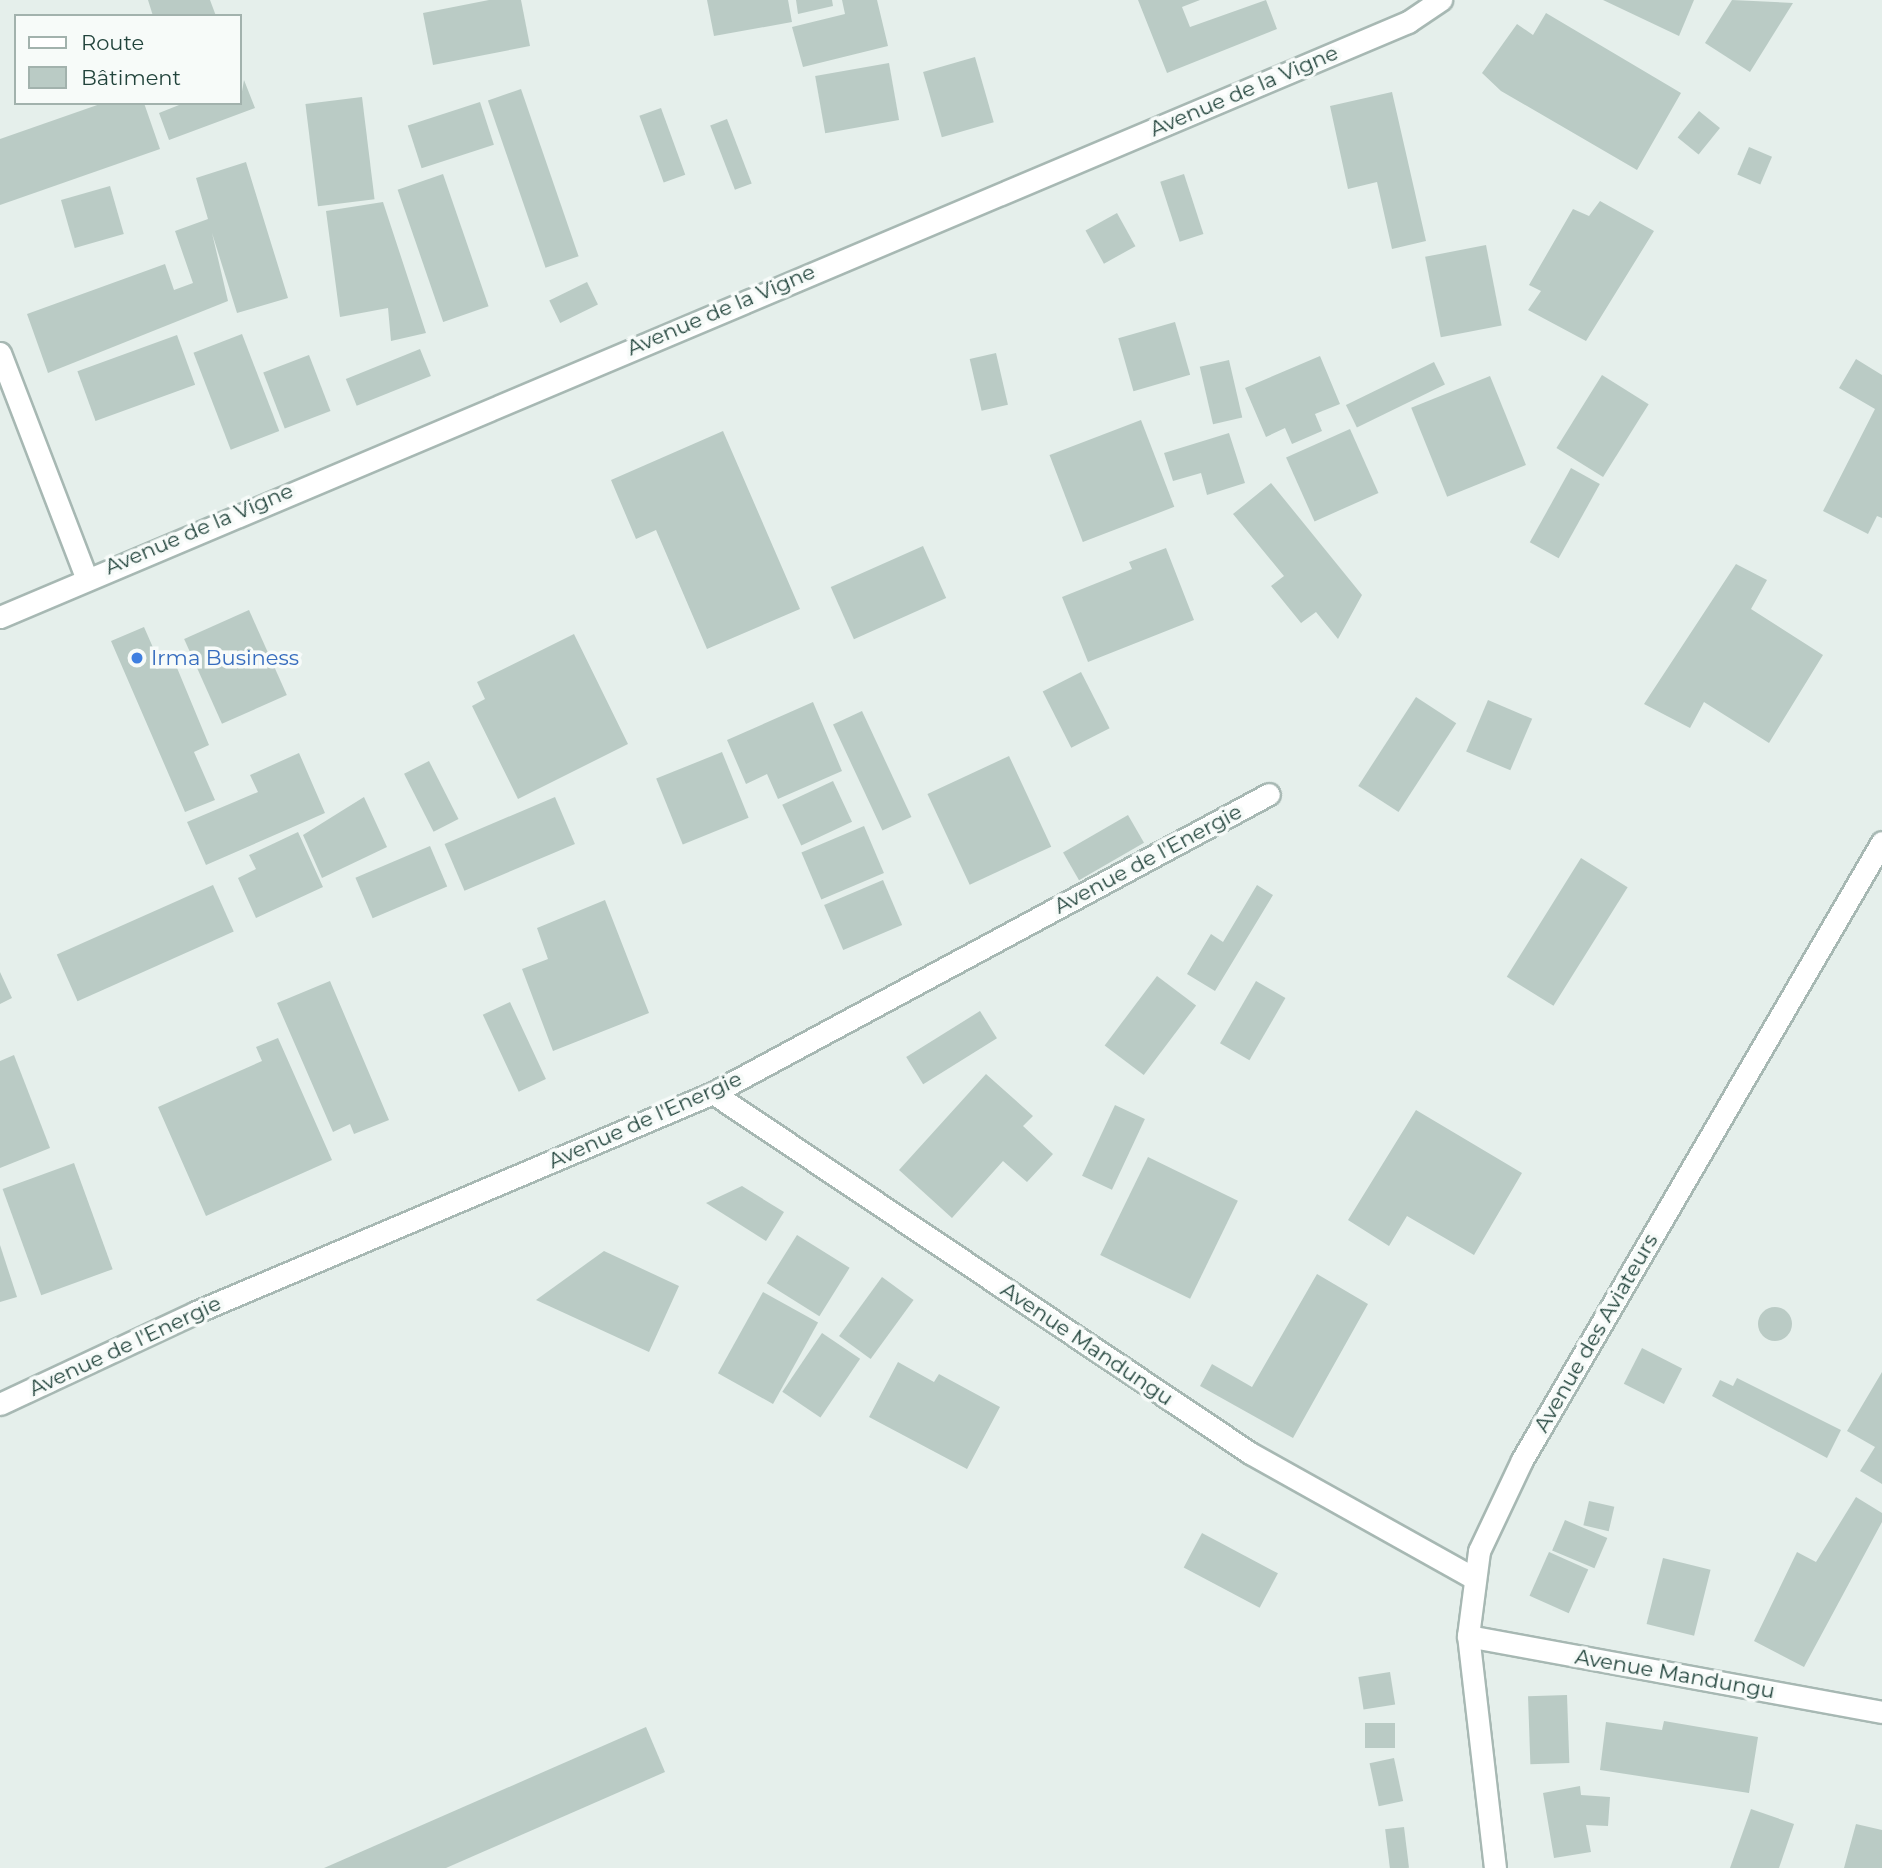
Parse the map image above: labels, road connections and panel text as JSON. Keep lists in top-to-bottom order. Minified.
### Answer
{"streets":{"street":["Avenue de la Vigne","Avenue de l'Energie","Avenue des Aviateurs","Avenue Mandungu"]},"crossings":[["Avenue de l'Energie","Avenue Mandungu"],["Avenue des Aviateurs","Avenue Mandungu"]],"places":["Irma Business"],"legend":["Route","Bâtiment"]}
